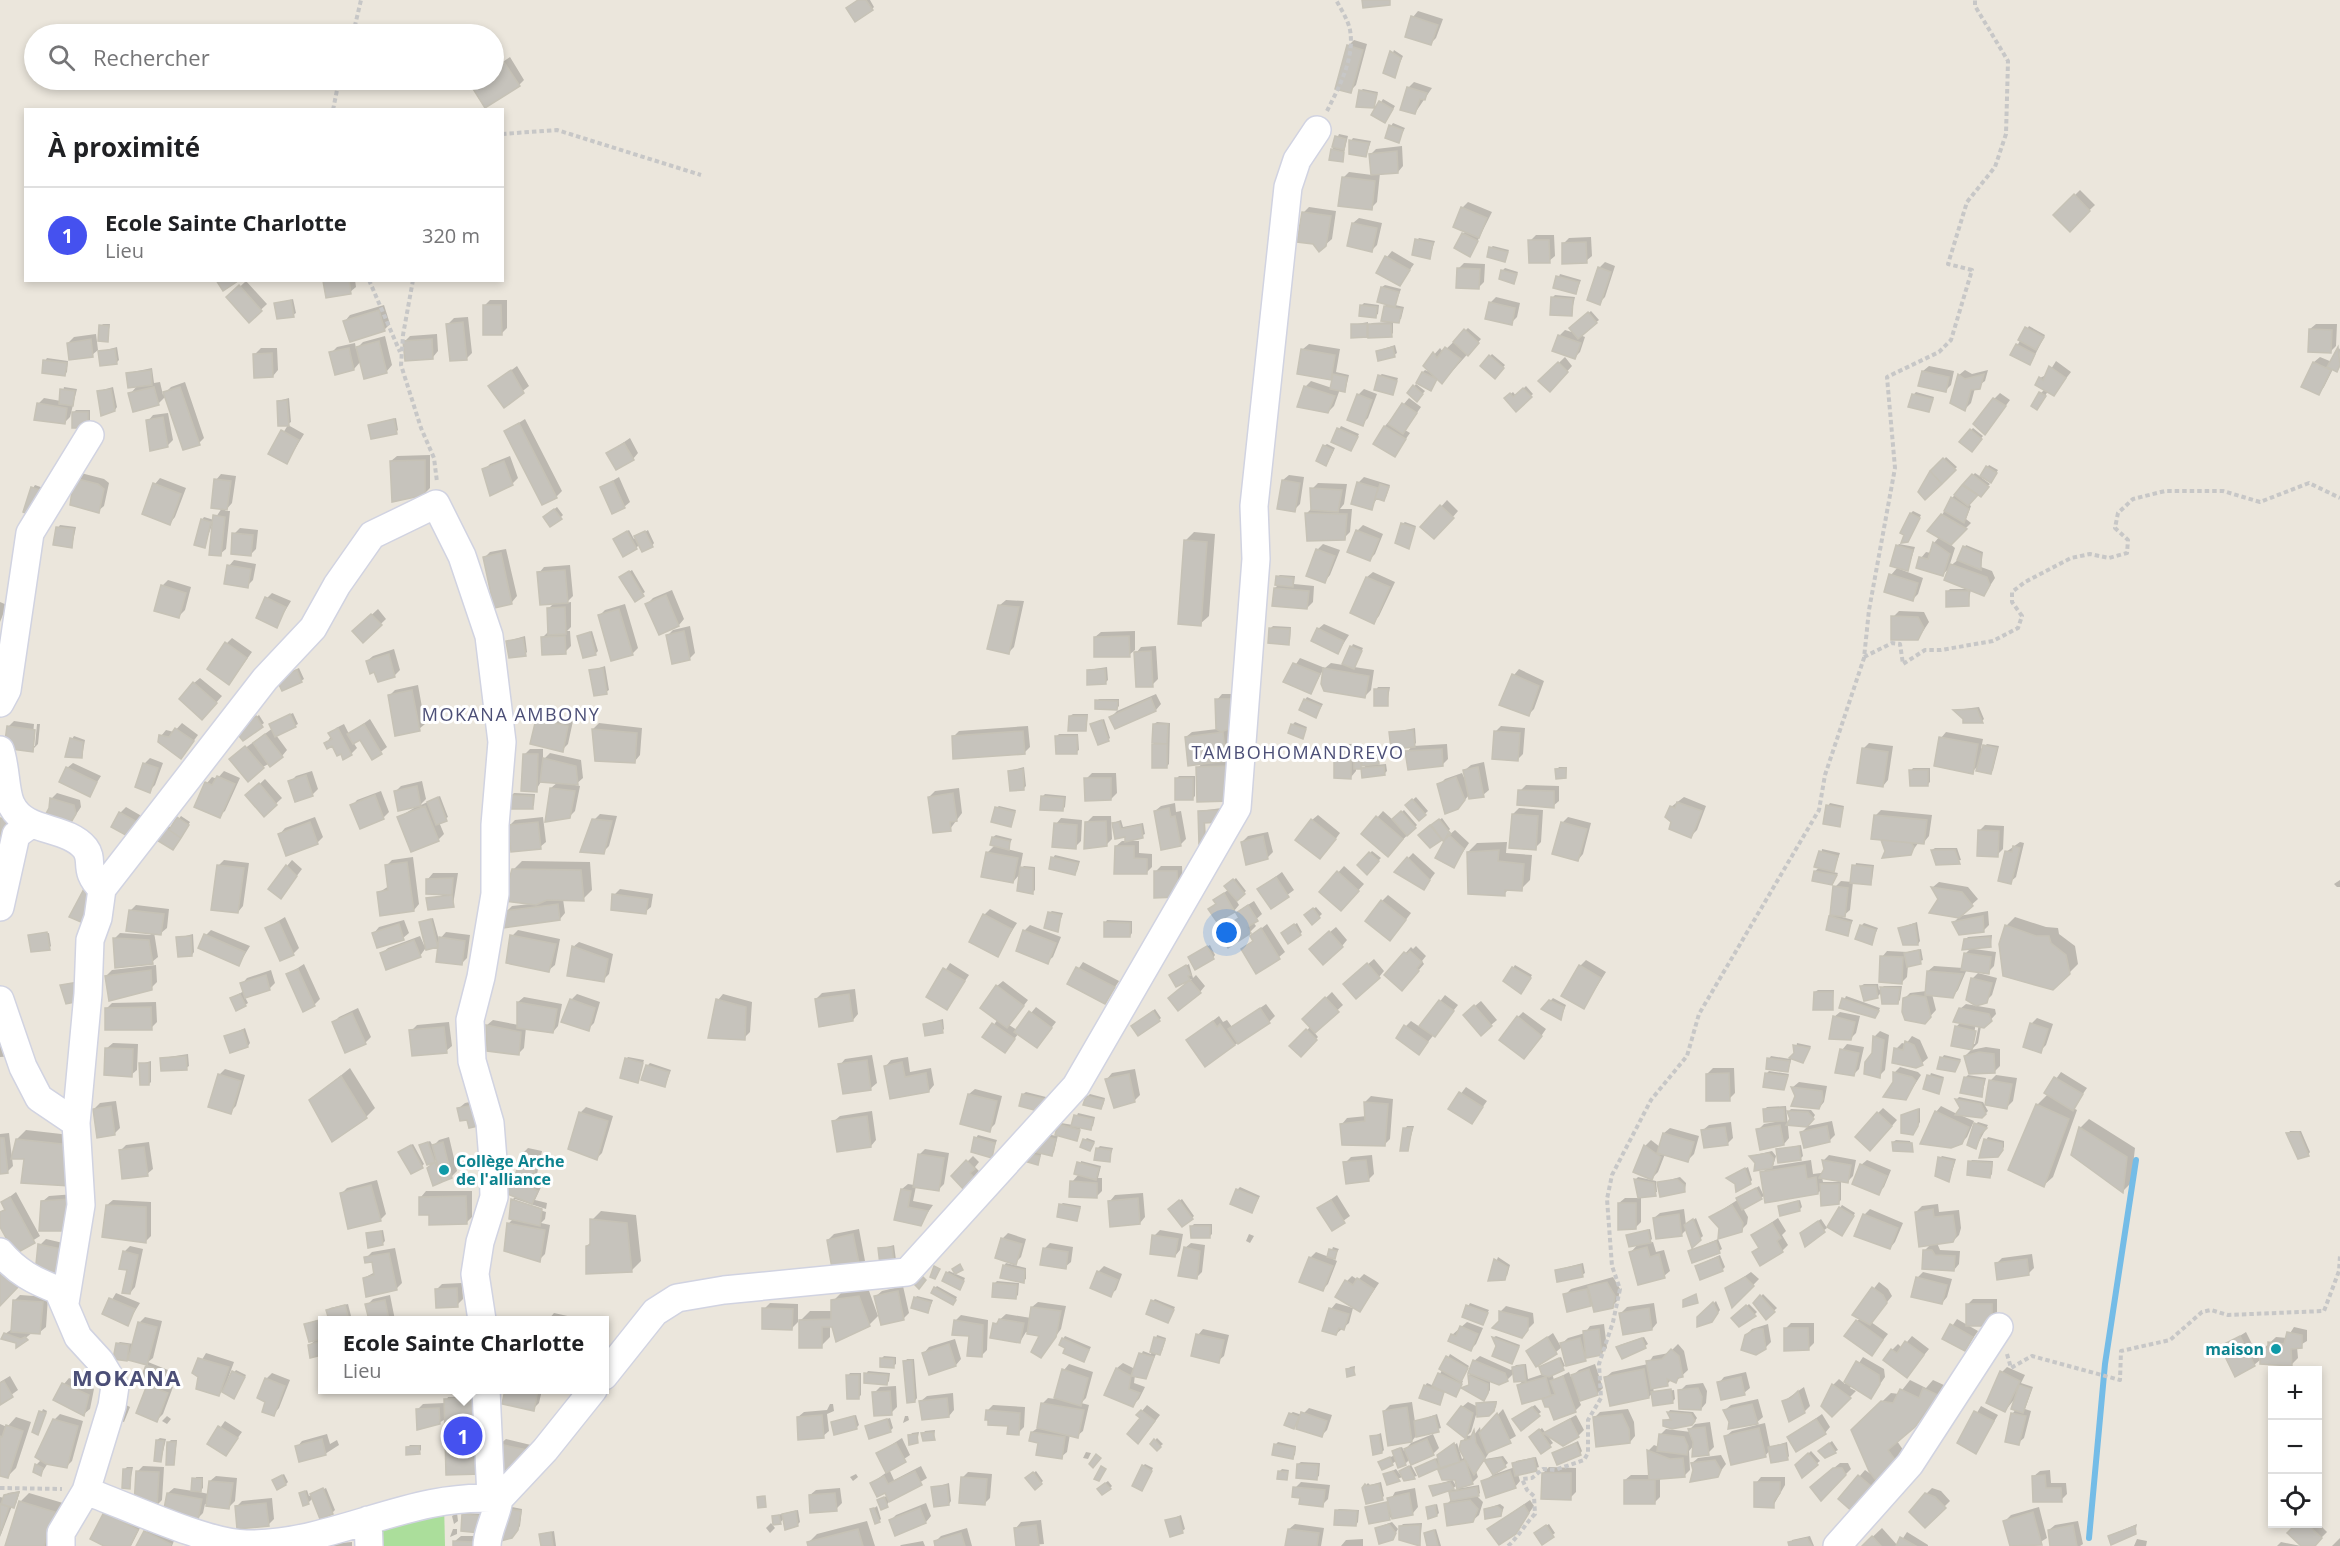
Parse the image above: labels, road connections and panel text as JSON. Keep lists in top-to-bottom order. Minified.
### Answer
{"districts":["MOKANA AMBONY","TAMBOHOMANDREVO","MOKANA"],"places":["Collège Arche de l'alliance","maison"],"page":{"search":"Rechercher","heading":"À proximité","list":[{"mark":"1","name":"Ecole Sainte Charlotte","note":"Lieu","value":"320 m"}],"popup":["Ecole Sainte Charlotte","Lieu"],"map_buttons":["+","−"],"pins":"1"}}
